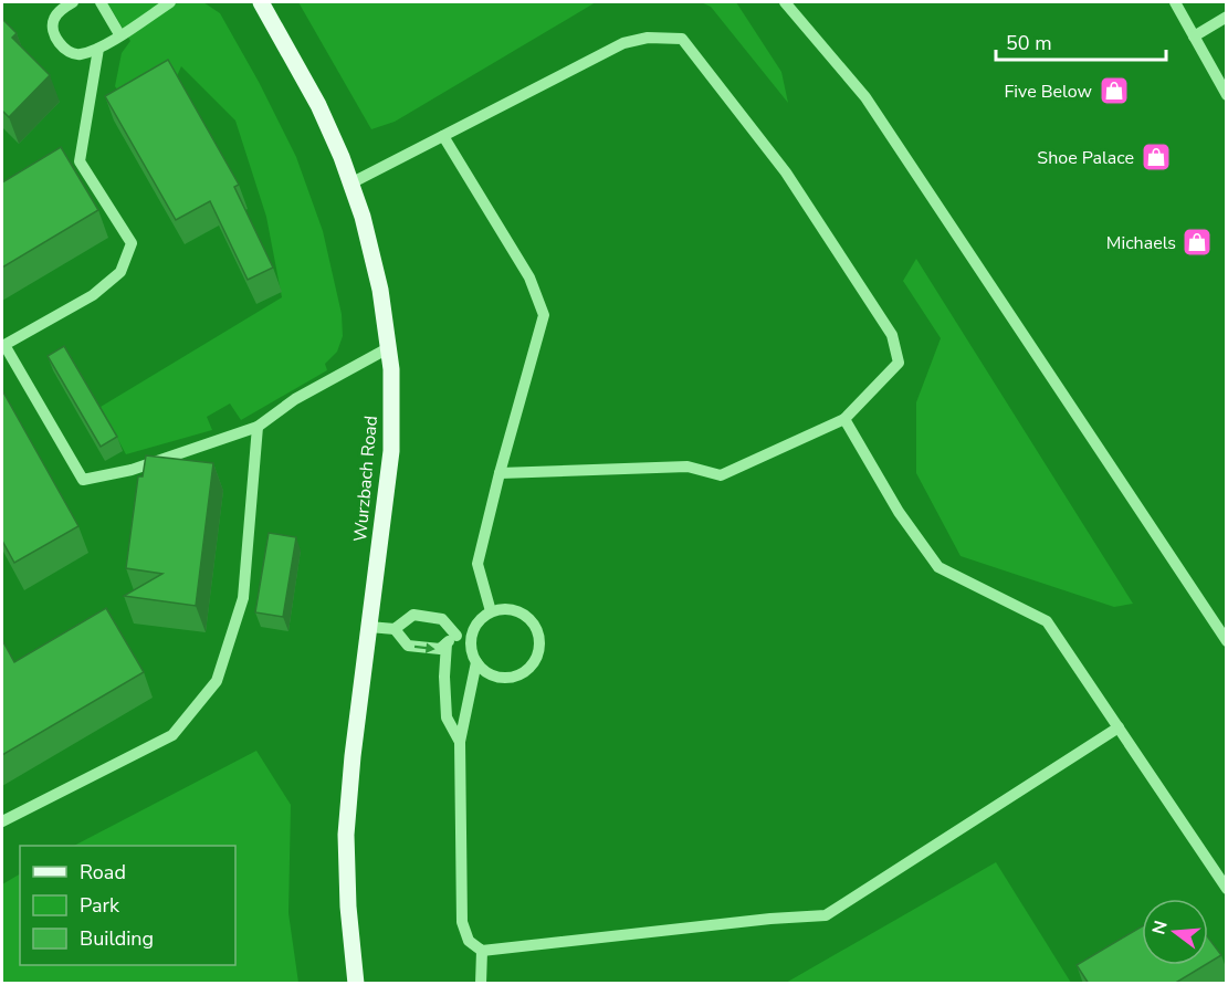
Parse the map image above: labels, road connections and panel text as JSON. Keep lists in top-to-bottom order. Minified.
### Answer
{"streets":{"main road":["Wurzbach Road"]},"places":{"shop":["Five Below","Shoe Palace","Michaels"]},"legend":["Road","Park","Building"],"scale_bar":"50 m","north":"left"}
